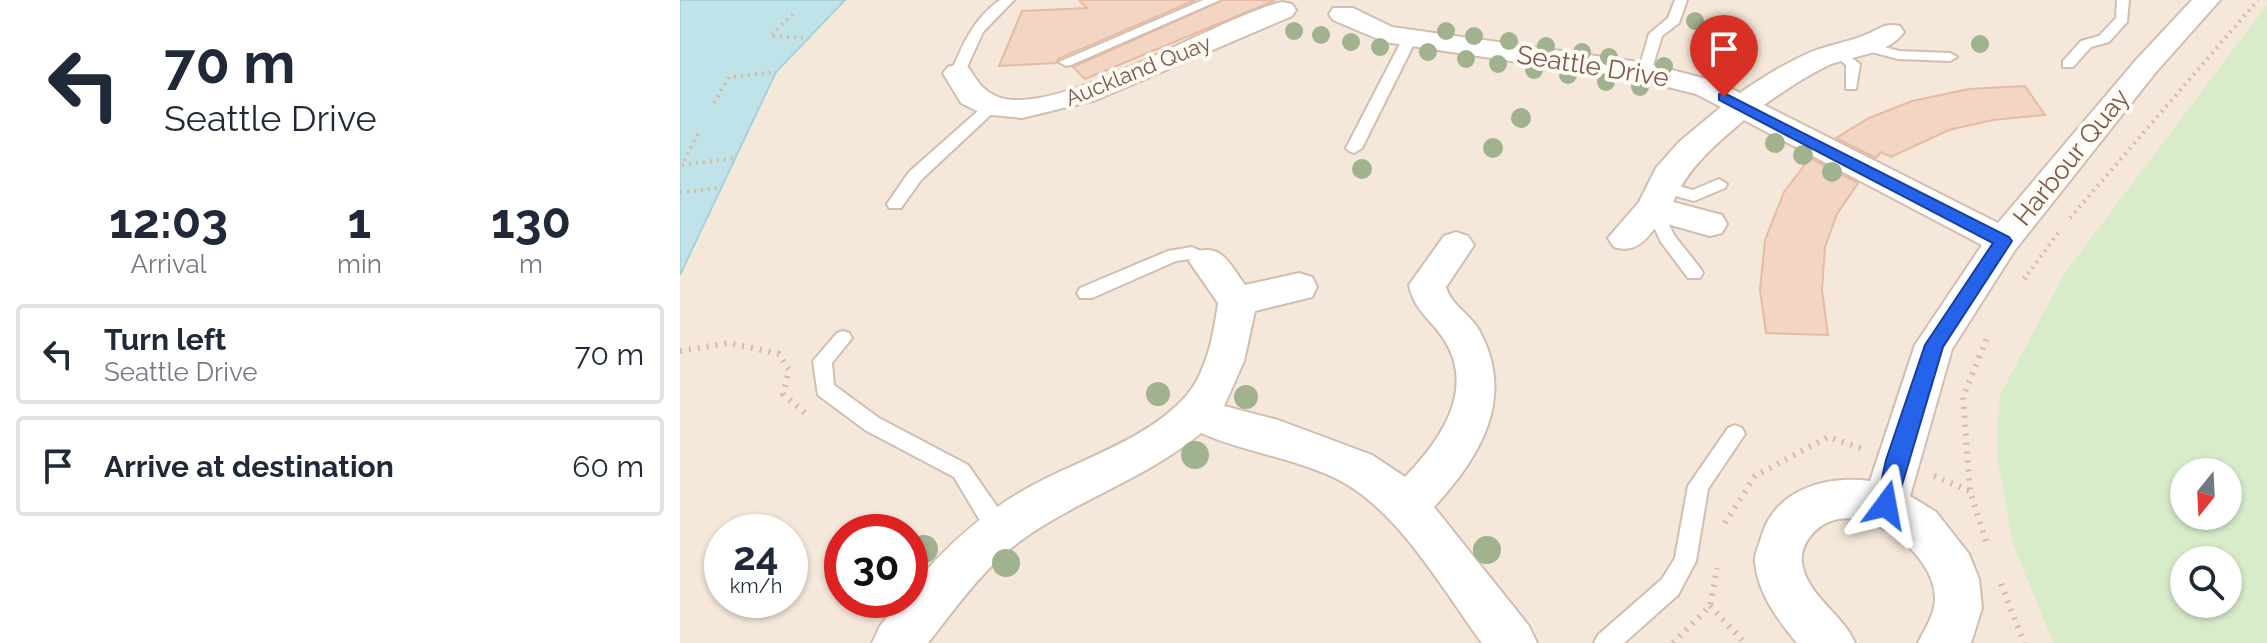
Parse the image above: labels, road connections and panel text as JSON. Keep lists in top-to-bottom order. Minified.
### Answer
{"streets":{"street":["Seattle Drive","Auckland Quay","Harbour Quay"]},"crossings":[["Seattle Drive","Auckland Quay"],["Seattle Drive","Harbour Quay"]],"north":"bottom","page":{"turn":["70 m","Seattle Drive"],"eta":["12:03","Arrival","1","min","130","m"],"list":[{"name":"Turn left","note":"Seattle Drive","value":"70 m"},{"name":"Arrive at destination","value":"60 m"}],"speed":"24 km/h","limit":"30"}}
